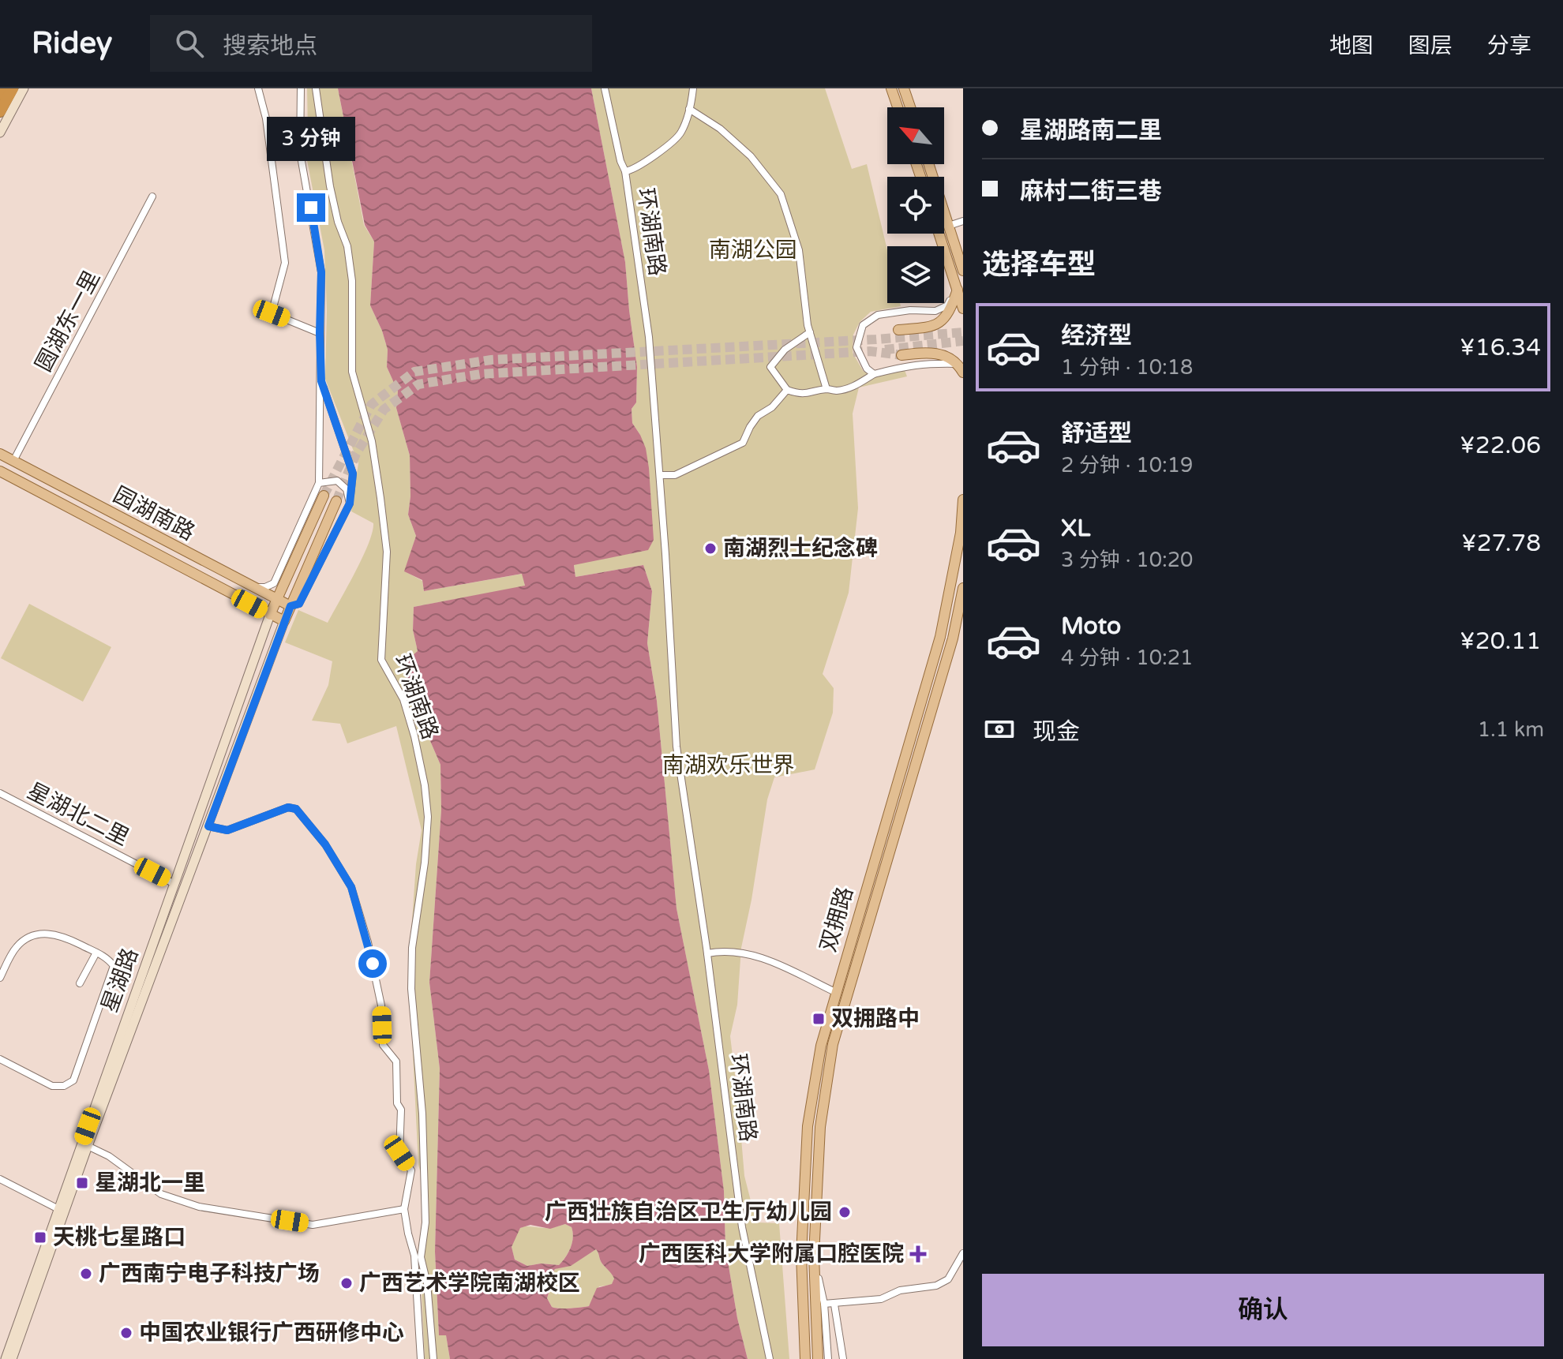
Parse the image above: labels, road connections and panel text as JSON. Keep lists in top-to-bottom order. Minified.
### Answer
{"streets":{"main road":["园湖南路","双拥路","星湖路"],"street":["环湖南路","圆湖东一里","星湖北二里"]},"crossings":[["圆湖东一里","园湖南路"],["园湖南路","星湖路"],["星湖北二里","星湖路"]],"parks":["南湖公园","南湖欢乐世界"],"places":{"other":["南湖烈士纪念碑","广西壮族自治区卫生厅幼儿园","广西南宁电子科技广场","广西艺术学院南湖校区","中国农业银行广西研修中心"],"transit":["双拥路中","星湖北一里","天桃七星路口"],"health":["广西医科大学附属口腔医院"]},"north":"top left","page":{"header":"Ridey","search":"搜索地点","nav":["地图","图层","分享"],"banner":["星湖路南二里","麻村二街三巷"],"bubble":"3 分钟","heading":"选择车型","list":[{"name":"经济型","note":"1 分钟 · 10:18","value":"¥16.34"},{"name":"舒适型","note":"2 分钟 · 10:19","value":"¥22.06"},{"name":"XL","note":"3 分钟 · 10:20","value":"¥27.78"},{"name":"Moto","note":"4 分钟 · 10:21","value":"¥20.11"}],"pay":["现金","1.1 km"],"buttons":"确认"}}
